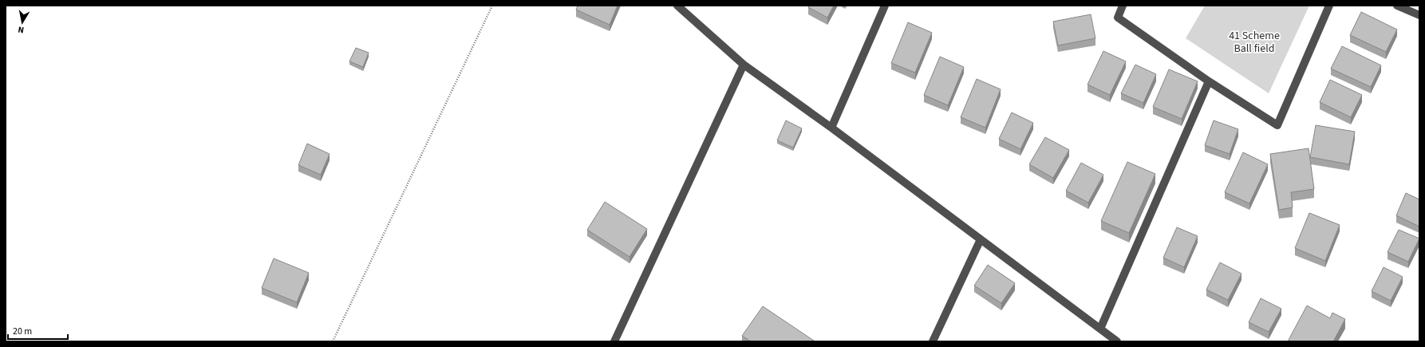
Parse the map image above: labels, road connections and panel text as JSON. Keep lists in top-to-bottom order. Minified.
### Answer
{"parks":["41 Scheme Ball field"],"scale_bar":"20 m","north":"bottom"}
